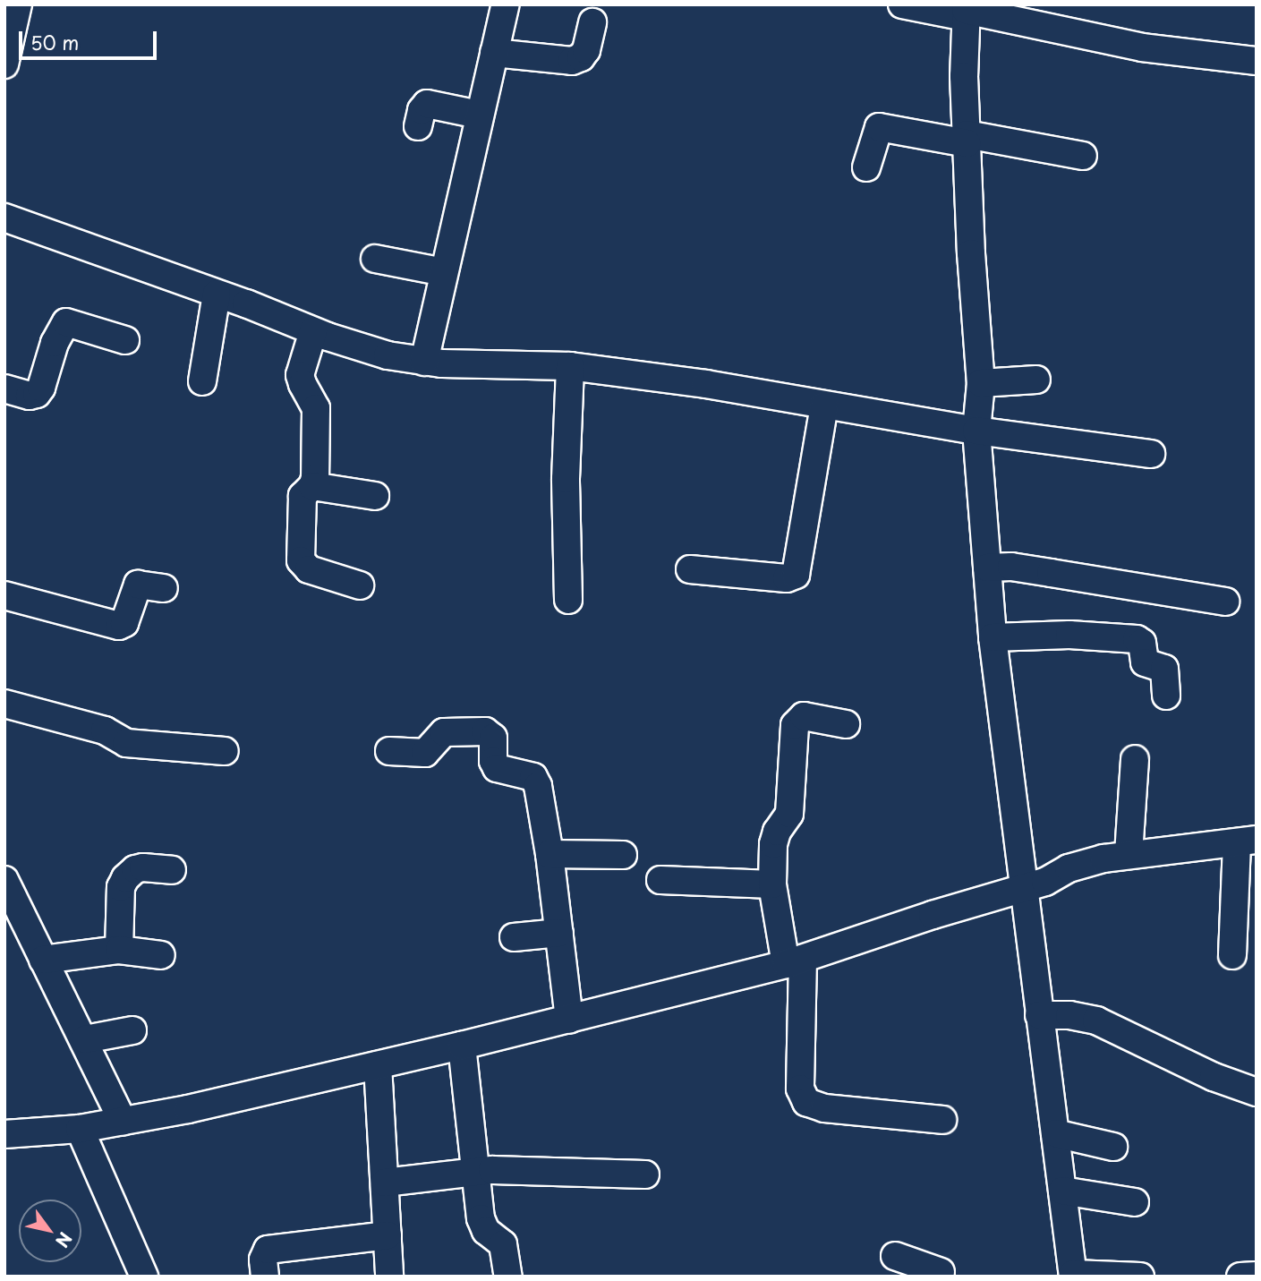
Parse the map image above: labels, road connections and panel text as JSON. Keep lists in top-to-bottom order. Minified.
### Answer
{"scale_bar":"50 m","north":"bottom right"}
